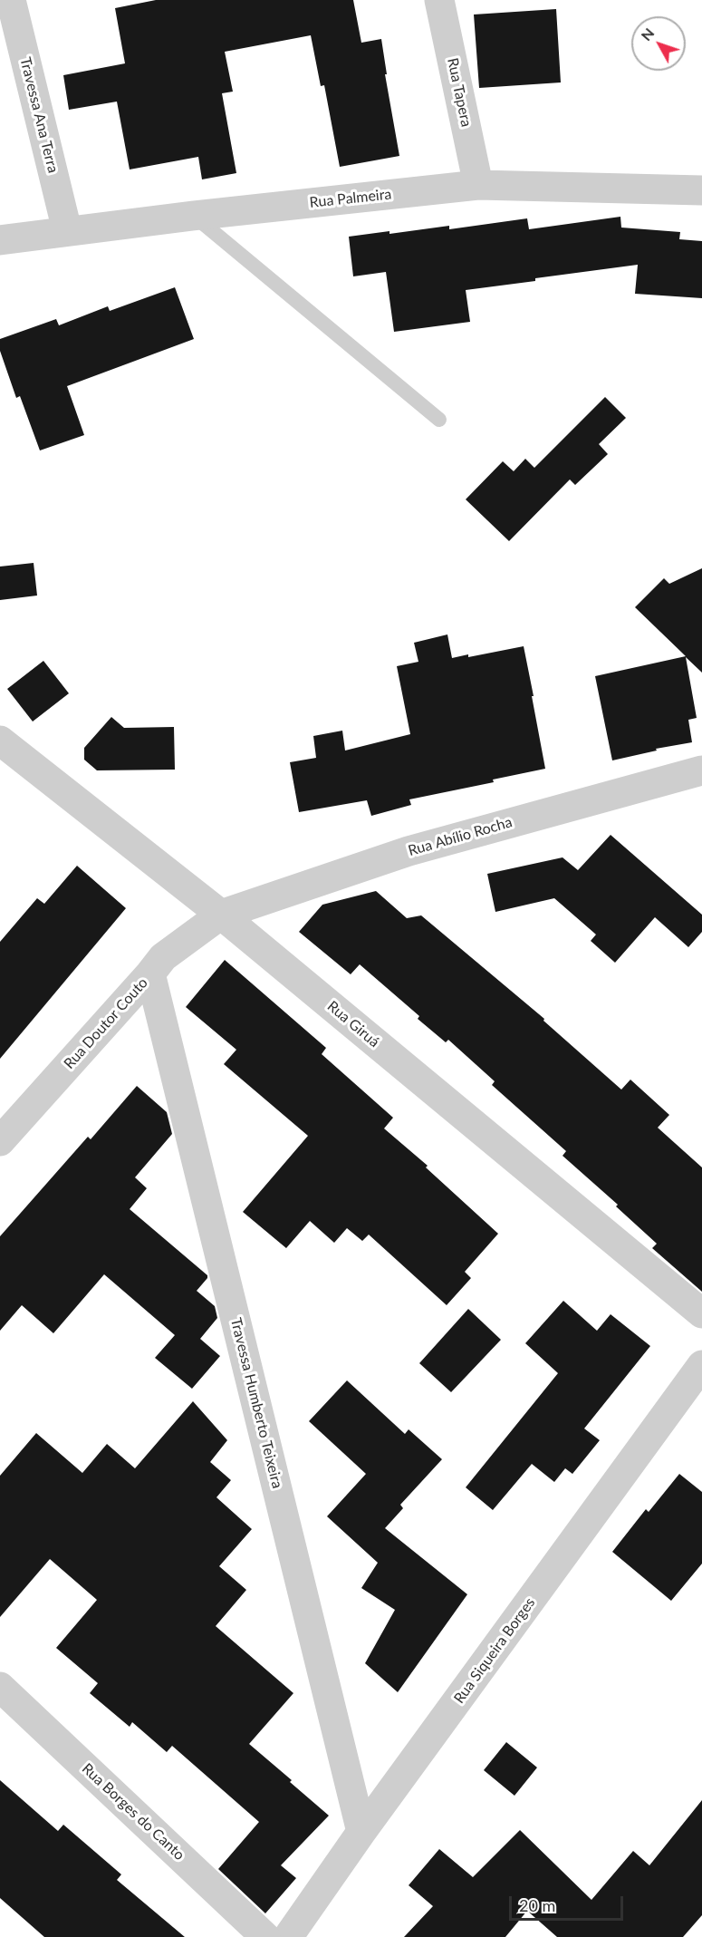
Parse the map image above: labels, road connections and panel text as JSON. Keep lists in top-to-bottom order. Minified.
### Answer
{"streets":{"street":["Rua Tapera","Travessa Ana Terra","Rua Palmeira","Rua Abílio Rocha","Rua Doutor Couto","Rua Giruá","Travessa Humberto Teixeira","Rua Siqueira Borges","Rua Borges do Canto"]},"crossings":[["Rua Tapera","Rua Palmeira"],["Travessa Ana Terra","Rua Palmeira"],["Rua Abílio Rocha","Rua Doutor Couto"],["Rua Abílio Rocha","Rua Giruá"],["Rua Doutor Couto","Rua Giruá"],["Rua Doutor Couto","Travessa Humberto Teixeira"],["Travessa Humberto Teixeira","Rua Siqueira Borges"]],"scale_bar":"20 m","north":"top left"}
